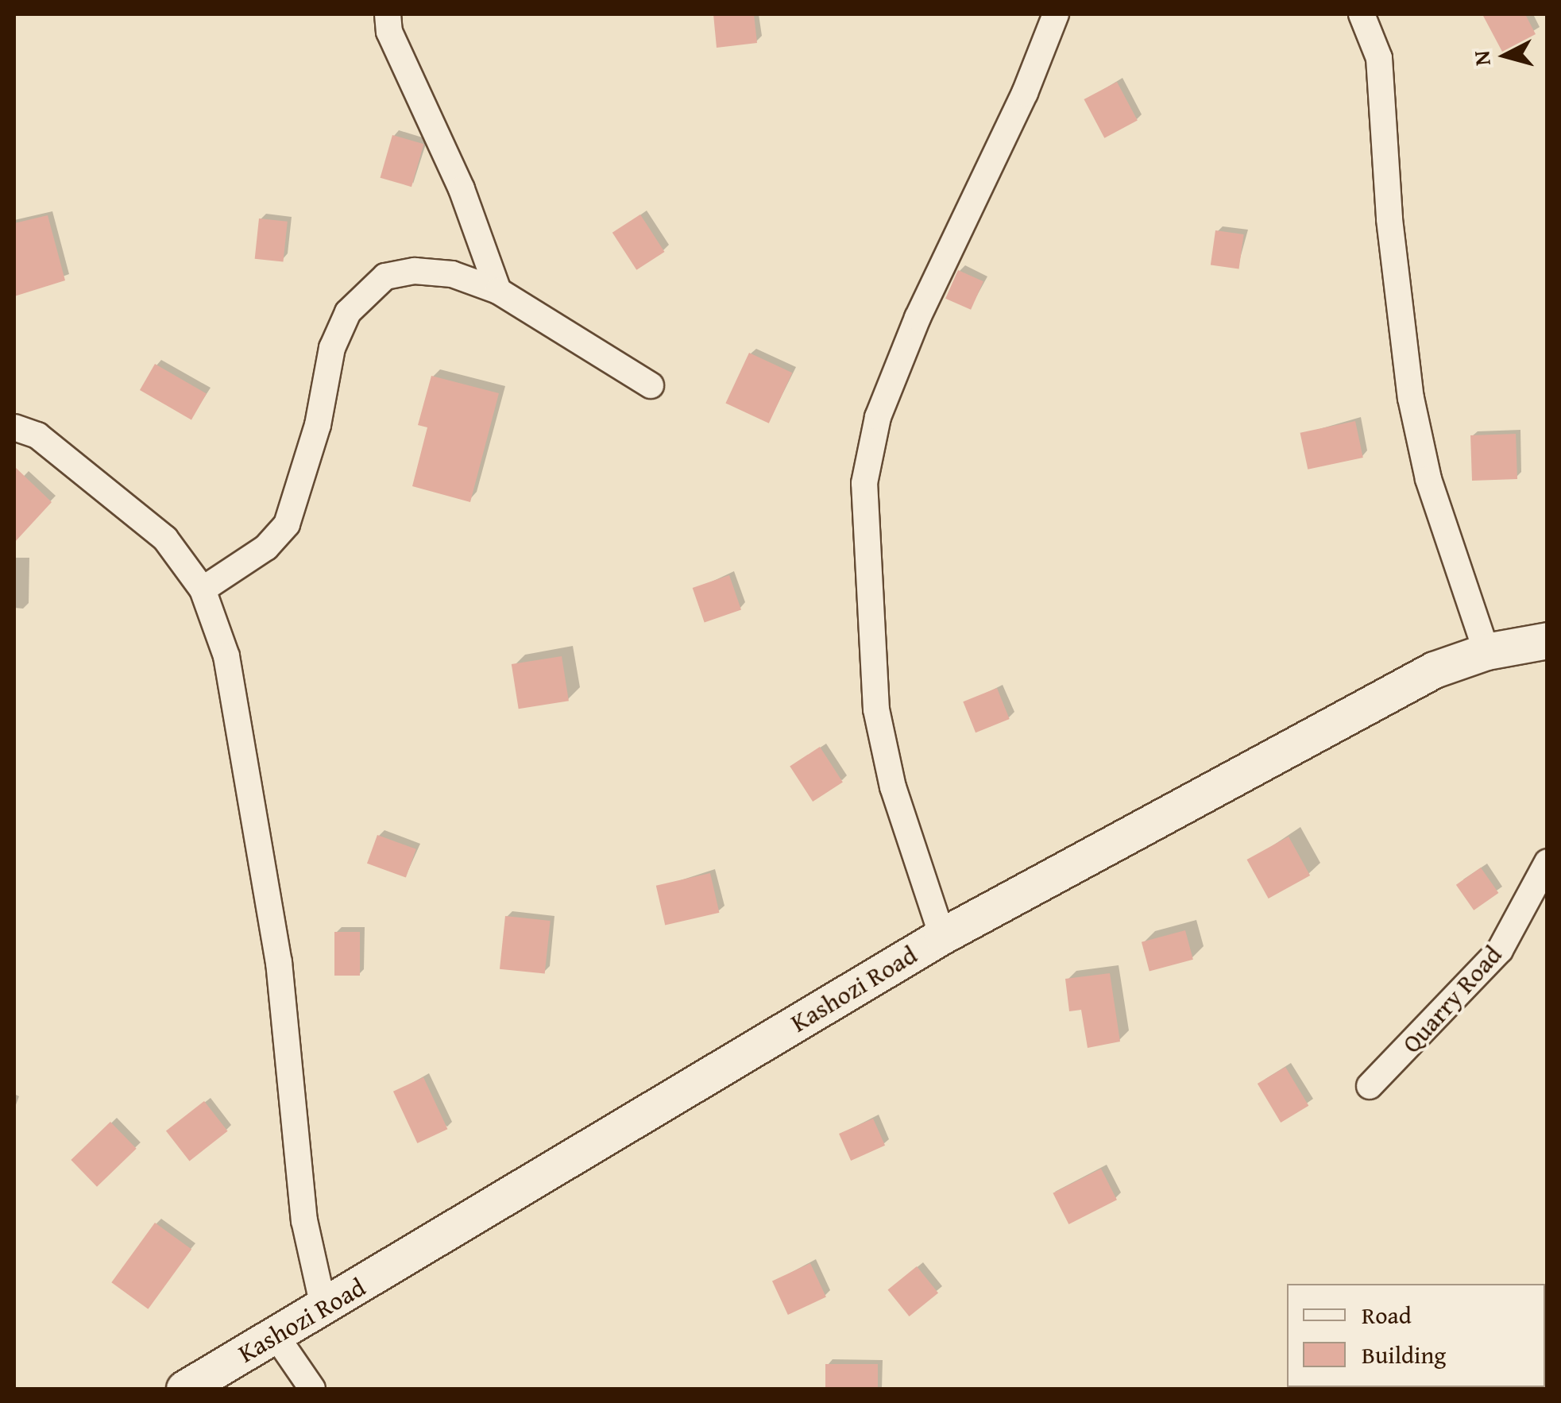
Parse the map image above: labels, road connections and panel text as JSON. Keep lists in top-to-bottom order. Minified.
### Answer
{"streets":{"main road":["Kashozi Road"],"street":["Quarry Road"]},"legend":["Road","Building"],"north":"left"}
